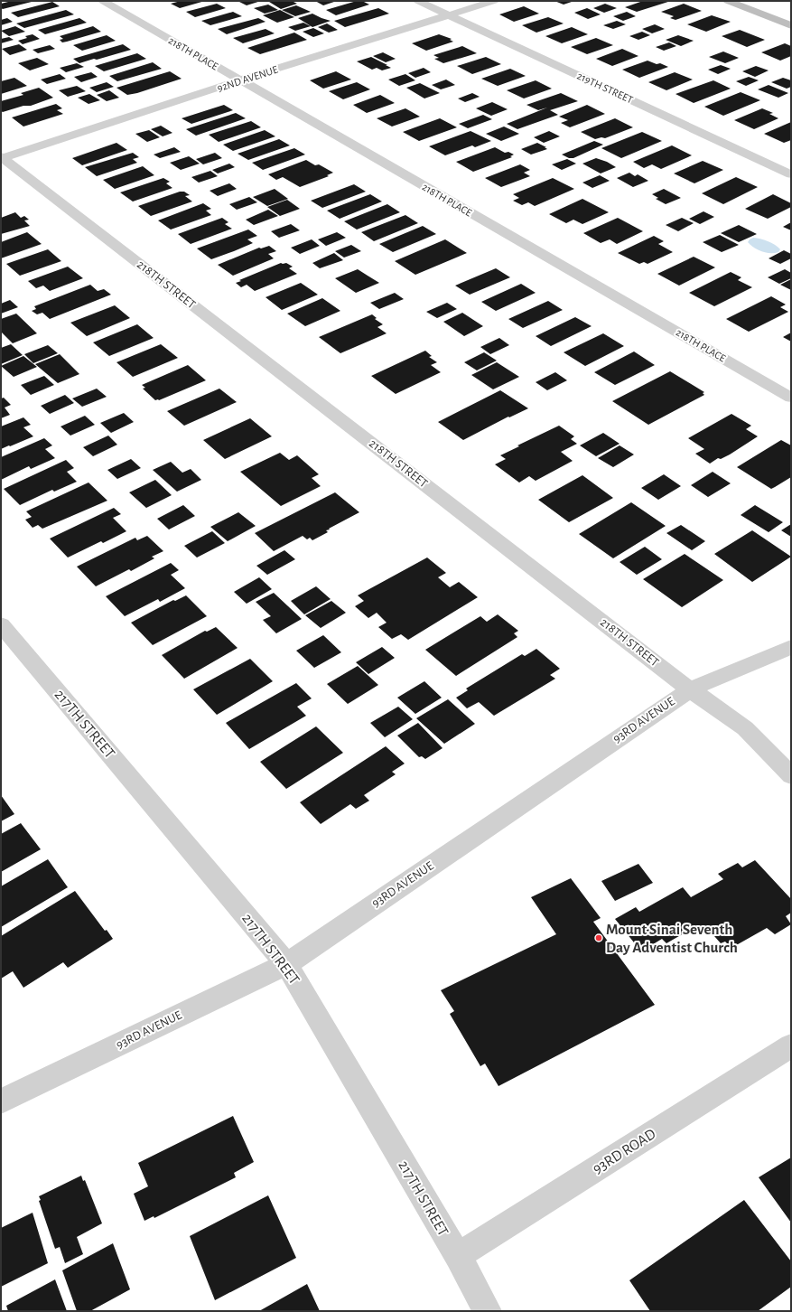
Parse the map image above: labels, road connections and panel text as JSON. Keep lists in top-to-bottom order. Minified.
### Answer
{"streets":{"street":["218TH PLACE","92ND AVENUE","219TH STREET","218TH STREET","93RD AVENUE","217TH STREET","93RD ROAD"]},"crossings":[["218TH PLACE","92ND AVENUE"],["92ND AVENUE","219TH STREET"],["92ND AVENUE","218TH STREET"],["218TH STREET","93RD AVENUE"],["93RD AVENUE","217TH STREET"],["217TH STREET","93RD ROAD"]],"places":["Mount Sinai Seventh Day Adventist Church"]}
